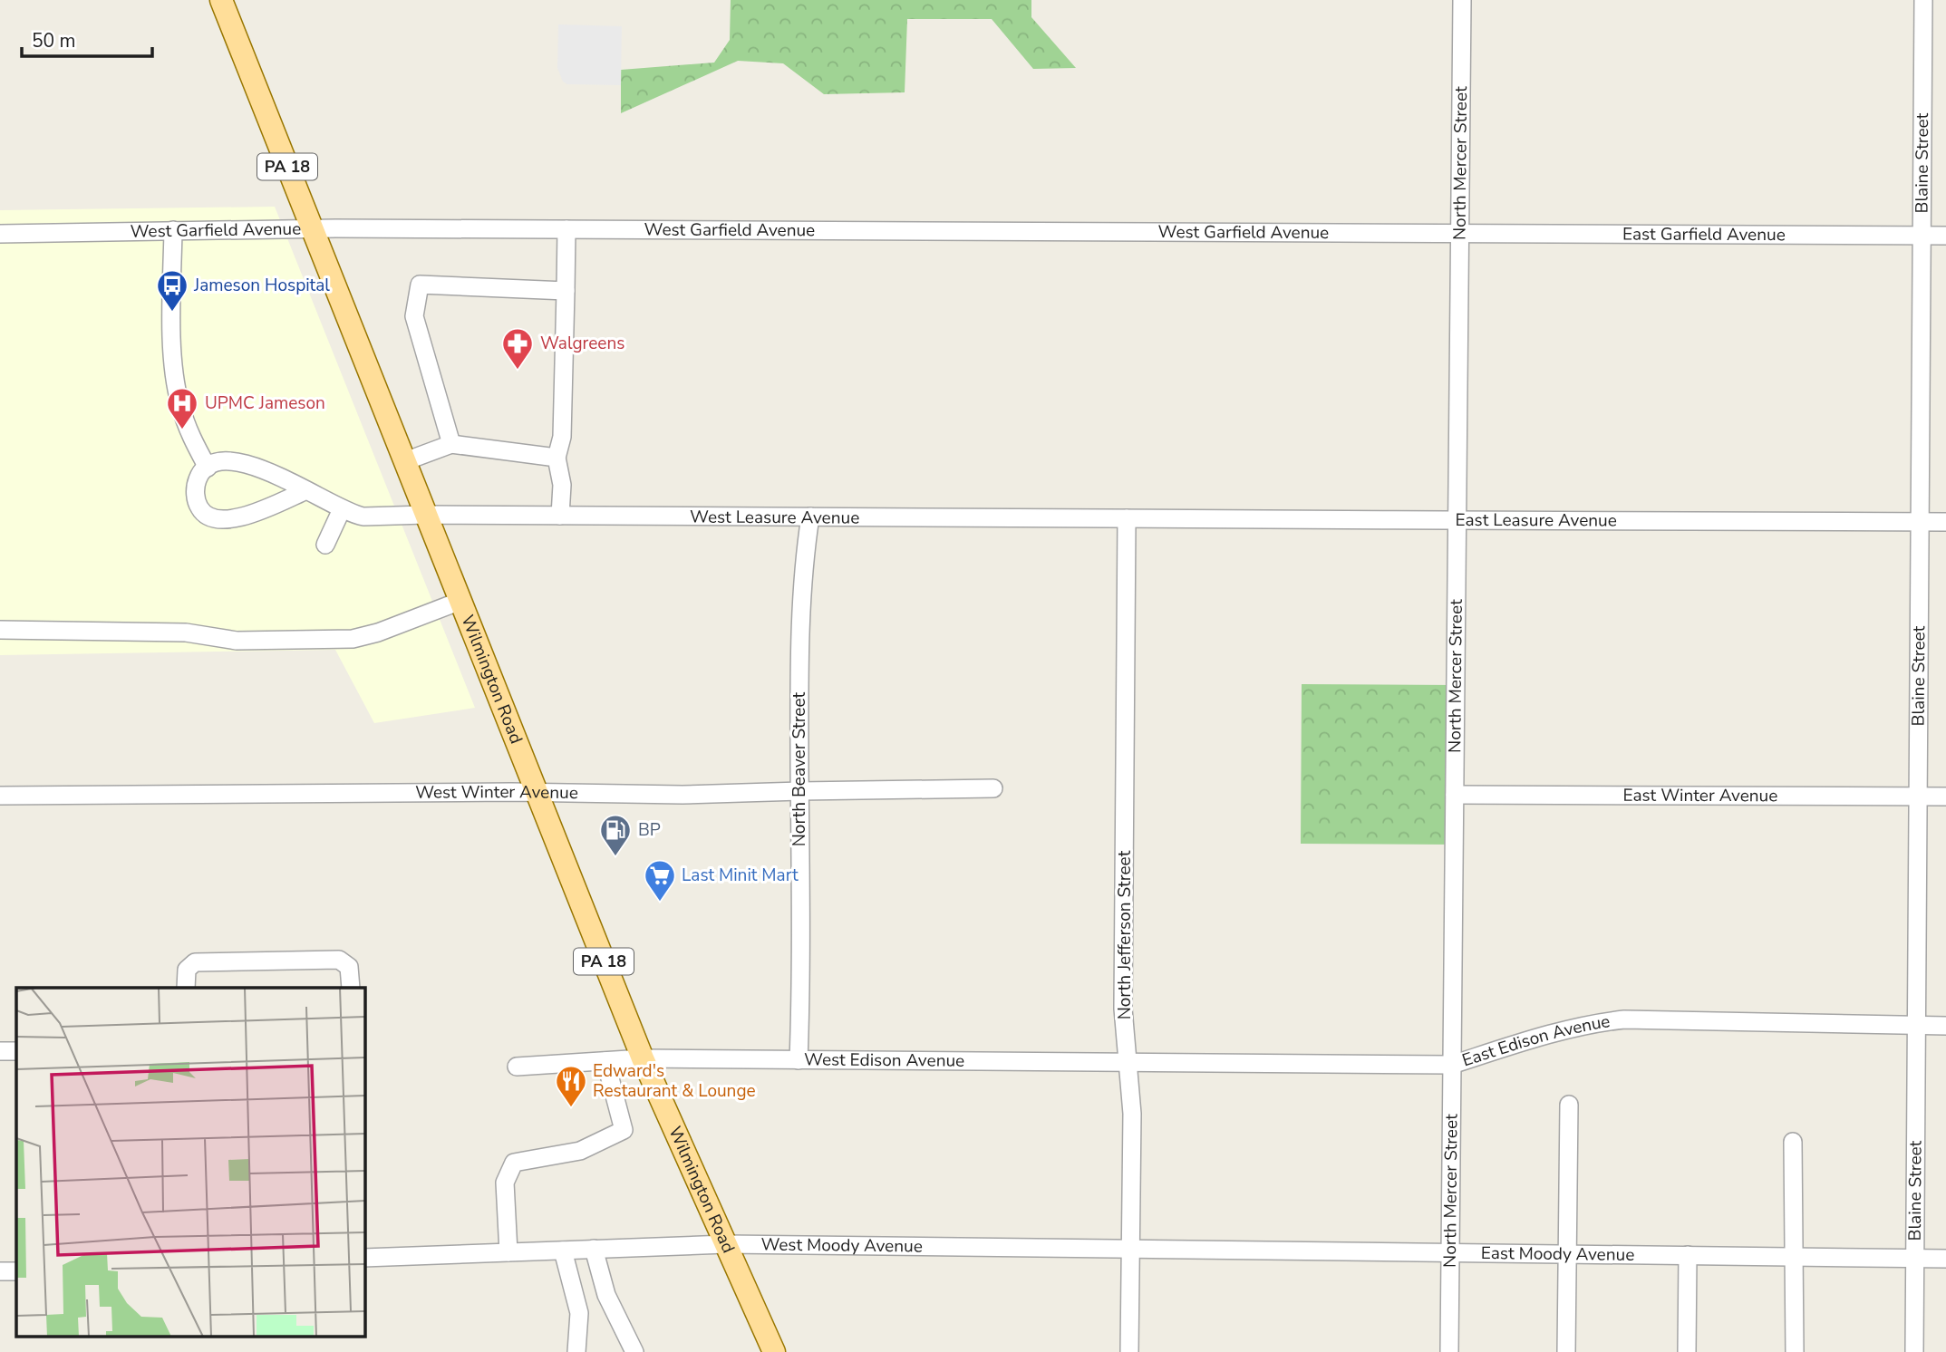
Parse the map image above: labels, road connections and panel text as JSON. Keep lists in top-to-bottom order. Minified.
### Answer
{"streets":{"main road":["PA 18","Wilmington Road"],"street":["North Mercer Street","Blaine Street","West Garfield Avenue","East Garfield Avenue","West Leasure Avenue","East Leasure Avenue","North Beaver Street","West Winter Avenue","East Winter Avenue","North Jefferson Street","East Edison Avenue","West Edison Avenue","West Moody Avenue","East Moody Avenue"]},"crossings":[["North Mercer Street","West Garfield Avenue"],["North Mercer Street","East Garfield Avenue"],["North Mercer Street","East Leasure Avenue"],["North Mercer Street","East Winter Avenue"],["North Mercer Street","East Edison Avenue"],["North Mercer Street","East Moody Avenue"],["Blaine Street","East Garfield Avenue"],["Blaine Street","East Leasure Avenue"],["Blaine Street","East Winter Avenue"],["Blaine Street","East Edison Avenue"],["Blaine Street","East Moody Avenue"],["West Garfield Avenue","East Garfield Avenue"],["West Garfield Avenue","Wilmington Road"],["West Leasure Avenue","East Leasure Avenue"],["West Leasure Avenue","Wilmington Road"],["West Leasure Avenue","North Beaver Street"],["West Leasure Avenue","North Jefferson Street"],["East Leasure Avenue","North Jefferson Street"],["Wilmington Road","West Winter Avenue"],["Wilmington Road","West Edison Avenue"],["Wilmington Road","West Moody Avenue"],["North Beaver Street","West Winter Avenue"],["North Beaver Street","West Edison Avenue"],["North Jefferson Street","East Edison Avenue"],["North Jefferson Street","West Edison Avenue"],["North Jefferson Street","West Moody Avenue"],["North Jefferson Street","East Moody Avenue"],["East Edison Avenue","West Edison Avenue"],["West Moody Avenue","East Moody Avenue"]],"places":{"bus stop":["Jameson Hospital"],"pharmacy":["Walgreens"],"hospital":["UPMC Jameson"],"fuel station":["BP"],"supermarket":["Last Minit Mart"],"restaurant":["Edward's Restaurant & Lounge"]},"scale_bar":"50 m"}
